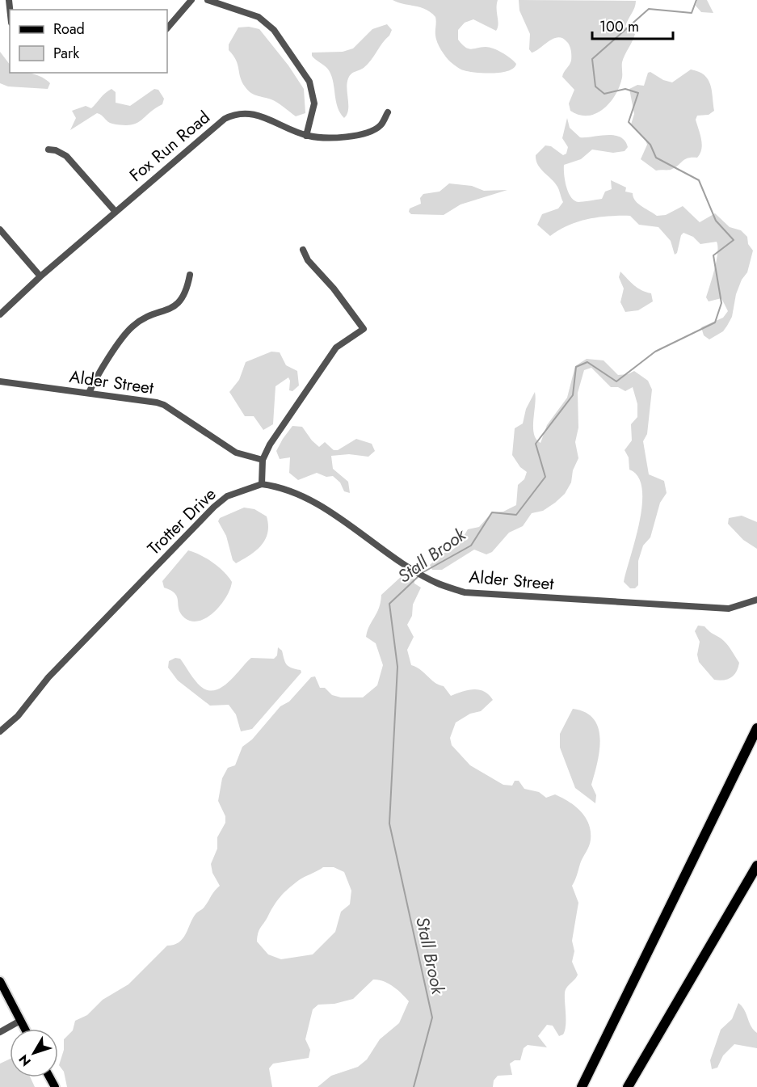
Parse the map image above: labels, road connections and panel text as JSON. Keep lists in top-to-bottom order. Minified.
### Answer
{"streets":{"street":["Fox Run Road","Alder Street","Trotter Drive"]},"crossings":[["Alder Street","Trotter Drive"]],"water":["Stall Brook"],"legend":["Road","Park"],"scale_bar":"100 m","north":"bottom left"}
